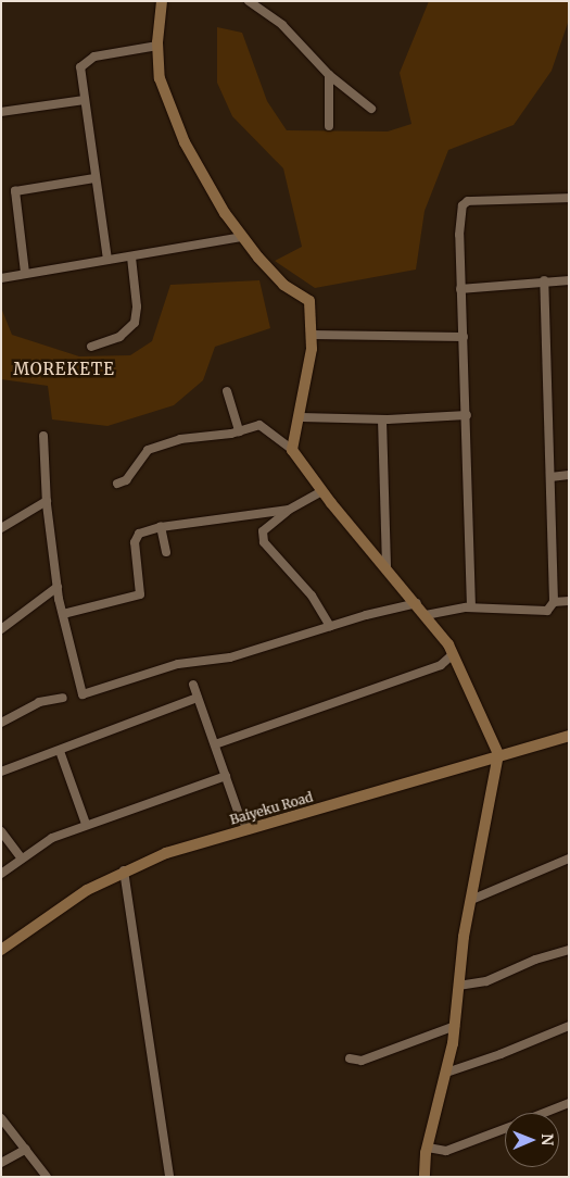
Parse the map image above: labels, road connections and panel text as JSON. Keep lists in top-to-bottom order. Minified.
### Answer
{"streets":{"street":["Baiyeku Road"]},"districts":["MOREKETE"],"north":"right"}
